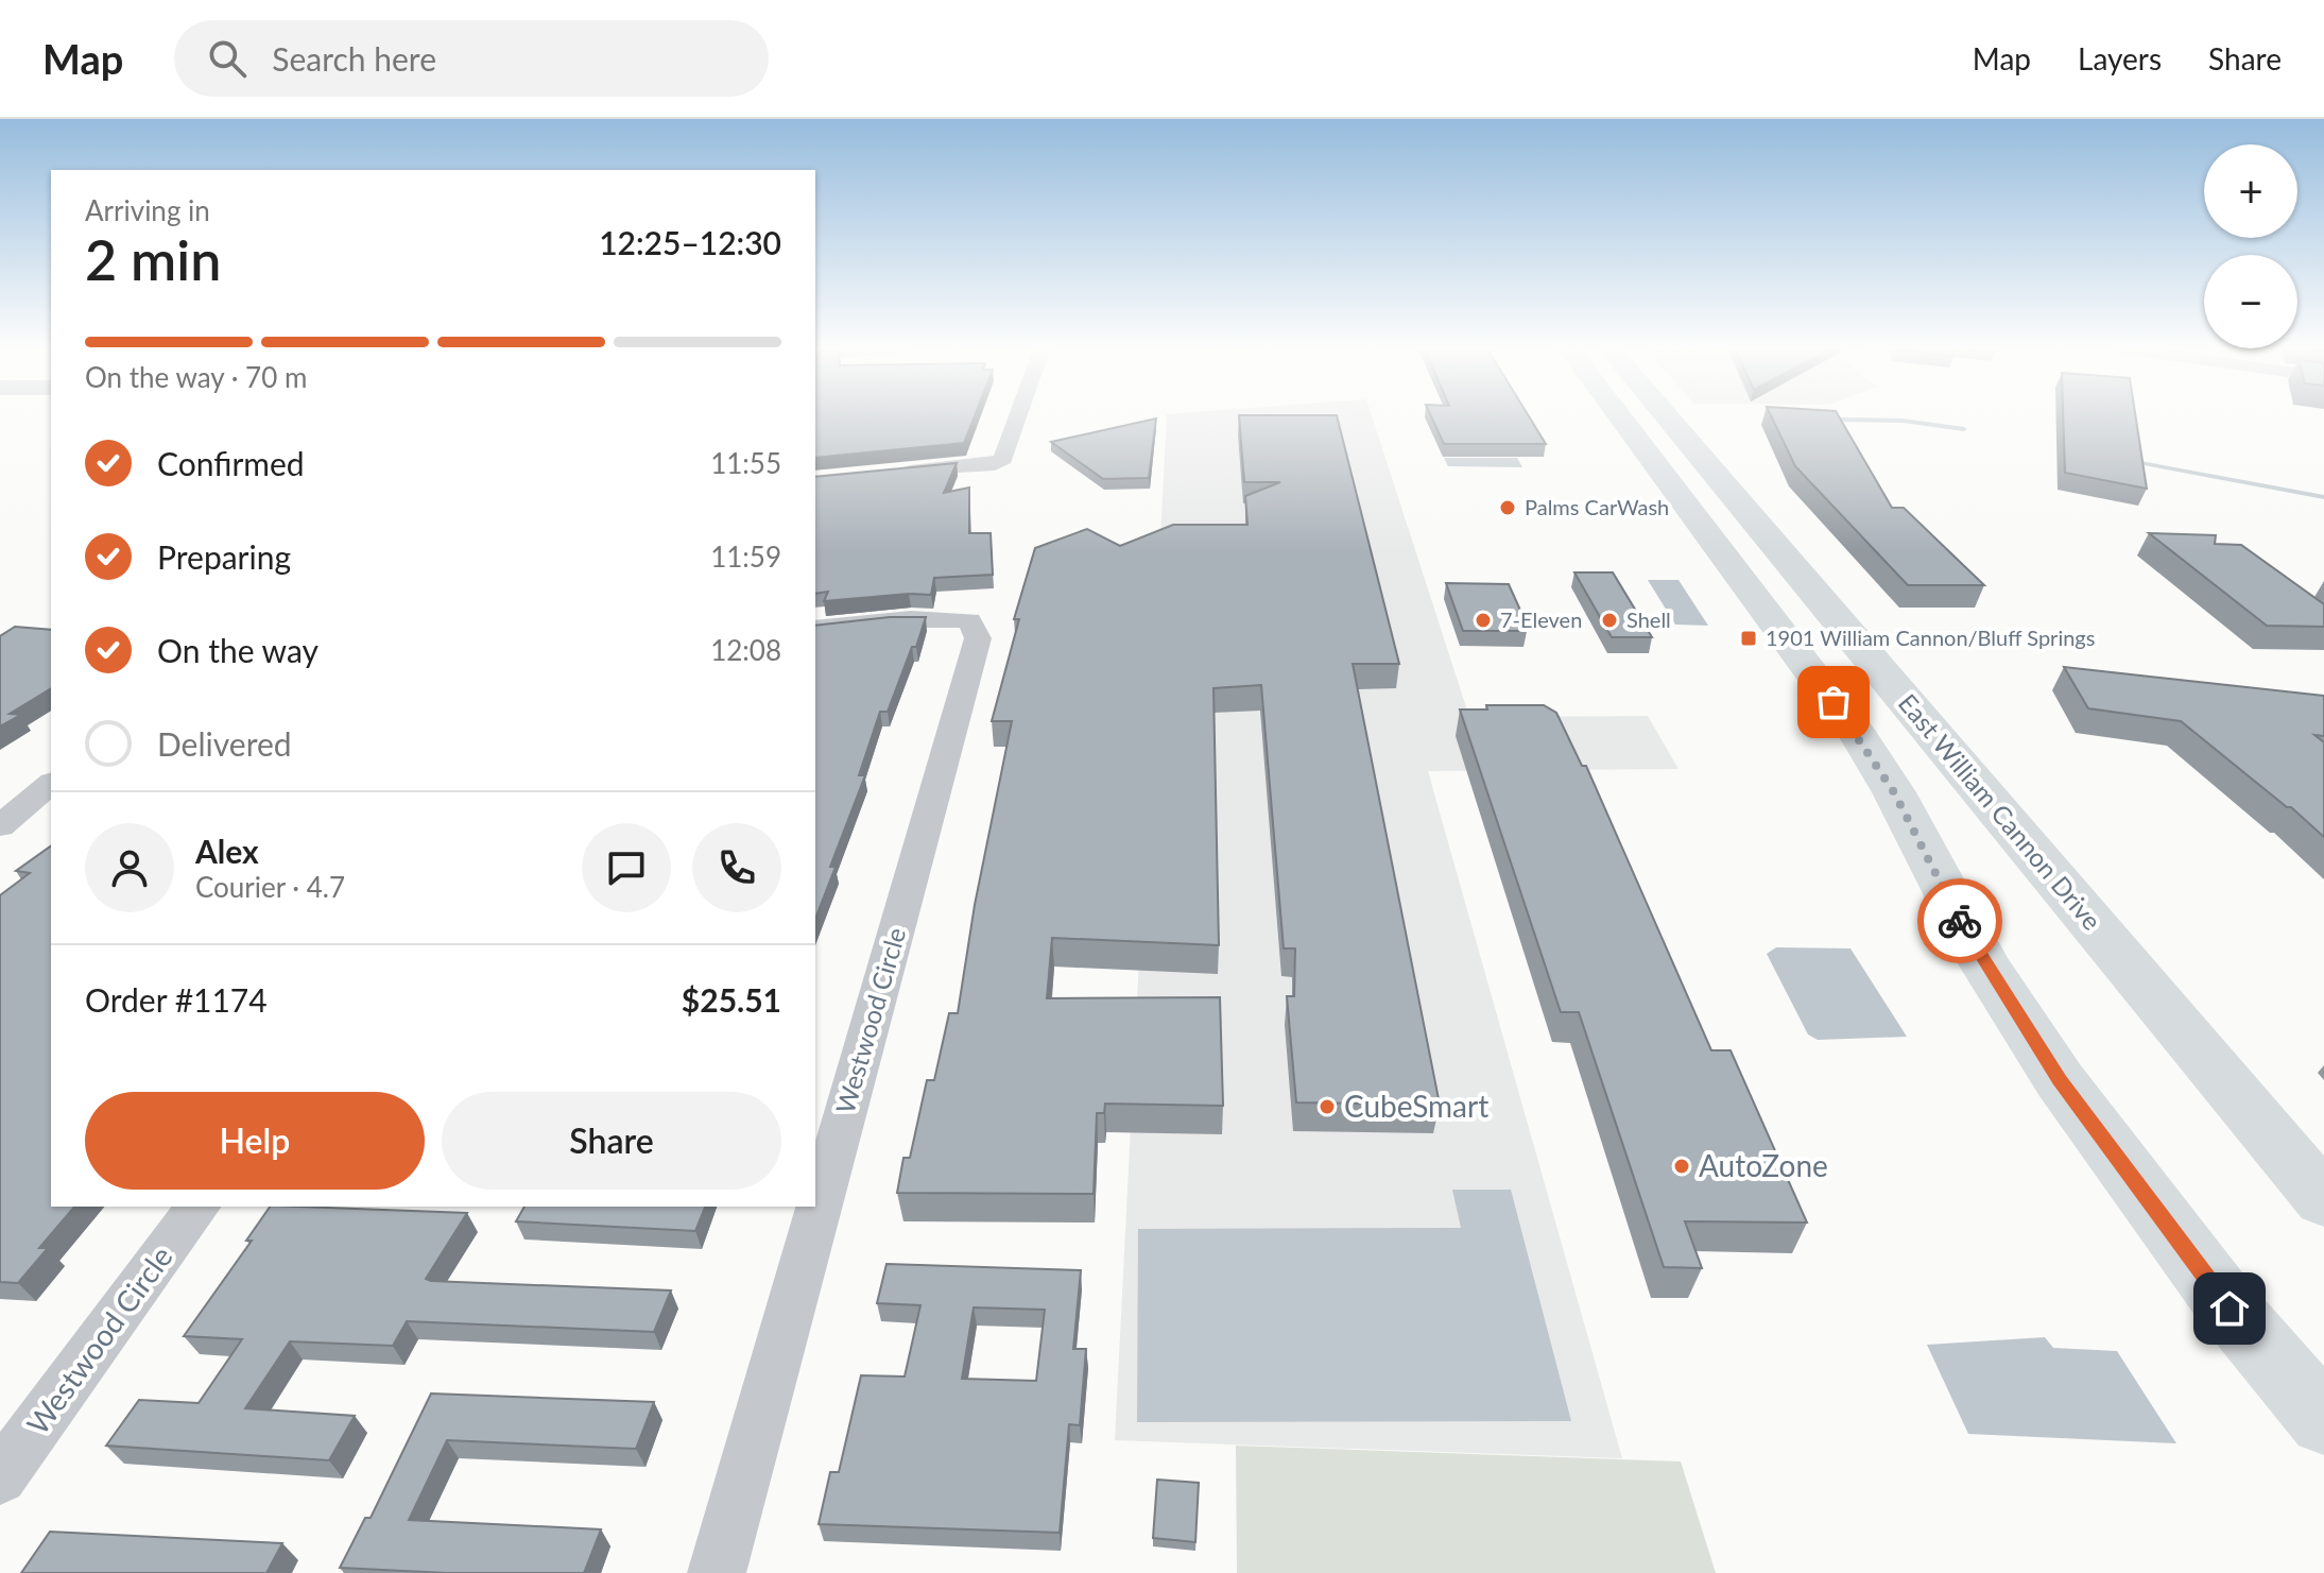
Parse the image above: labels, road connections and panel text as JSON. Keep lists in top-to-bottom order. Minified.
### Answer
{"streets":{"main road":["East William Cannon Drive"],"street":["Westwood Circle"]},"places":{"other":["Palms CarWash","7-Eleven","Shell","CubeSmart","AutoZone"],"transit":["1901 William Cannon/Bluff Springs"]},"page":{"header":"Map","search":"Search here","nav":["Map","Layers","Share"],"map_buttons":["+","−"],"heading":["2 min","Arriving in","12:25–12:30"],"panel":["Alex","Courier · 4.7","Order #1174","$25.51"],"bar":"On the way · 70 m","list":[["Confirmed","11:55"],["Preparing","11:59"],["On the way","12:08"],"Delivered"],"buttons":["Help","Share"]}}
